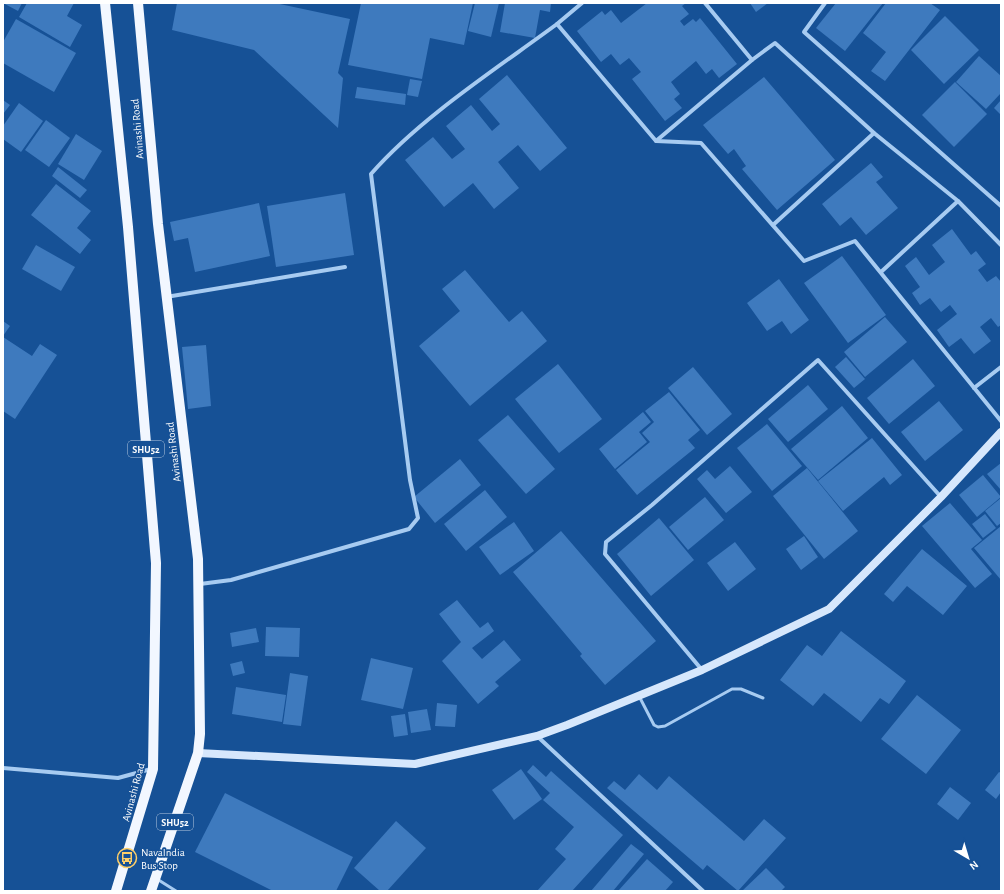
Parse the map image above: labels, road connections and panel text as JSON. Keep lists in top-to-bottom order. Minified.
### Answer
{"streets":{"main road":["Avinashi Road","SHU52"]},"places":{"bus stop":["NavaIndia Bus Stop"]},"north":"bottom right"}
